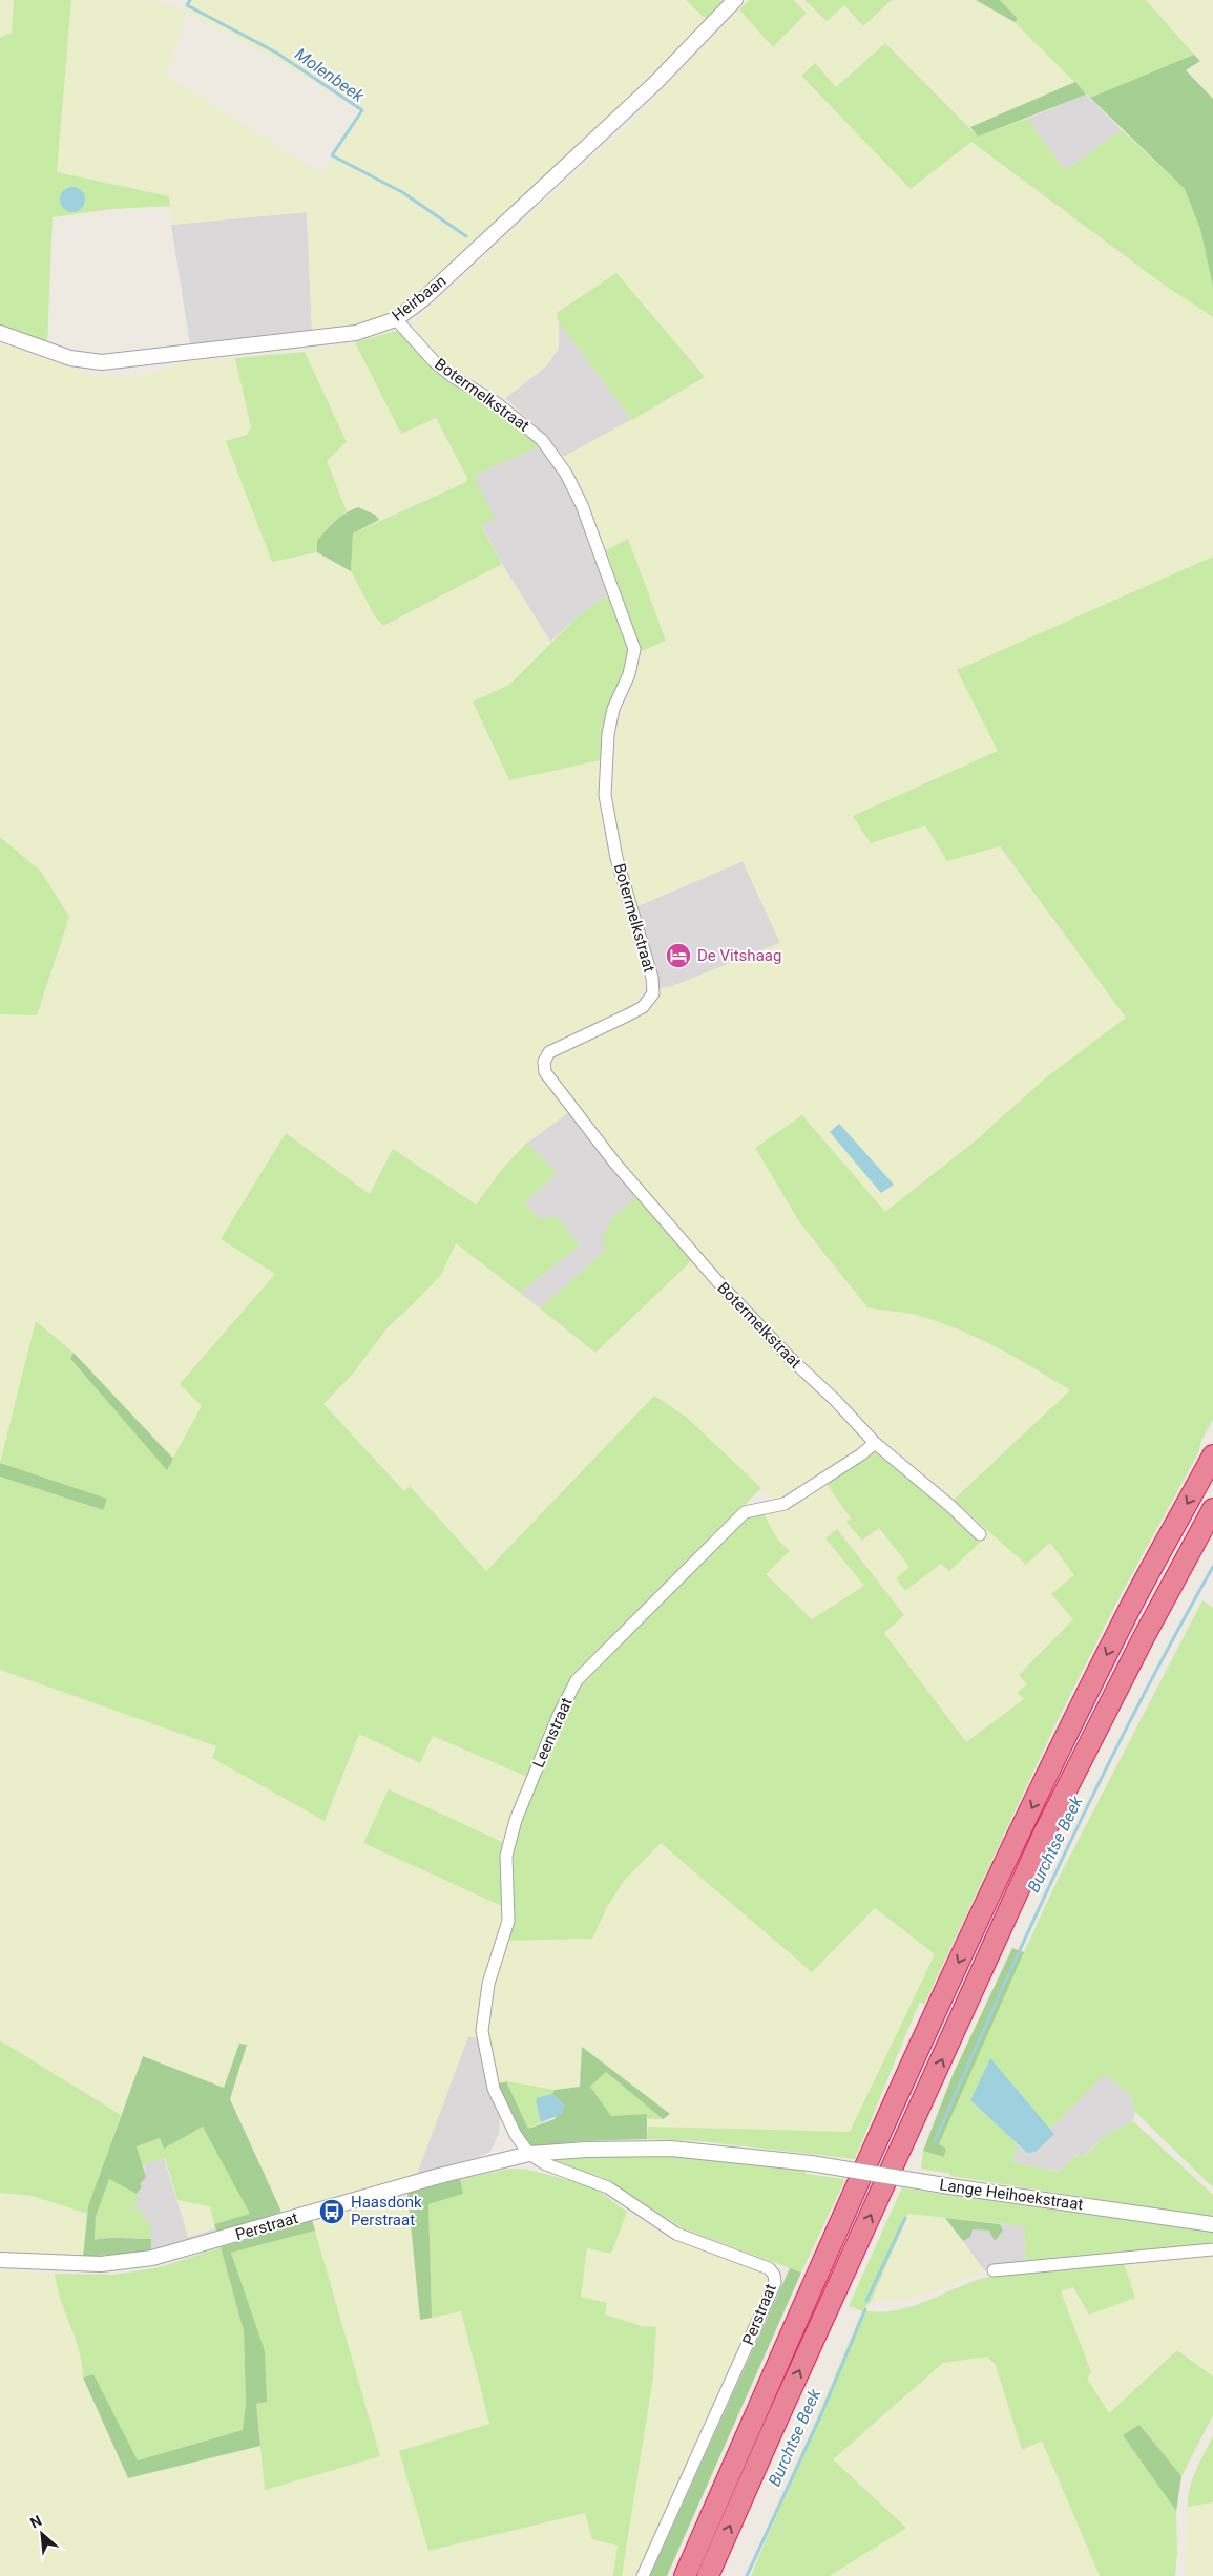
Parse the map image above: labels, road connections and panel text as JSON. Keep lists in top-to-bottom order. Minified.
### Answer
{"streets":{"street":["Heirbaan","Botermelkstraat","Leenstraat","Lange Heihoekstraat","Perstraat"]},"crossings":[["Heirbaan","Botermelkstraat"],["Botermelkstraat","Leenstraat"],["Leenstraat","Perstraat"],["Lange Heihoekstraat","Perstraat"]],"water":["Molenbeek","Burchtse Beek"],"places":{"hotel":["De Vitshaag"],"bus stop":["Haasdonk Perstraat"]},"north":"top left"}
